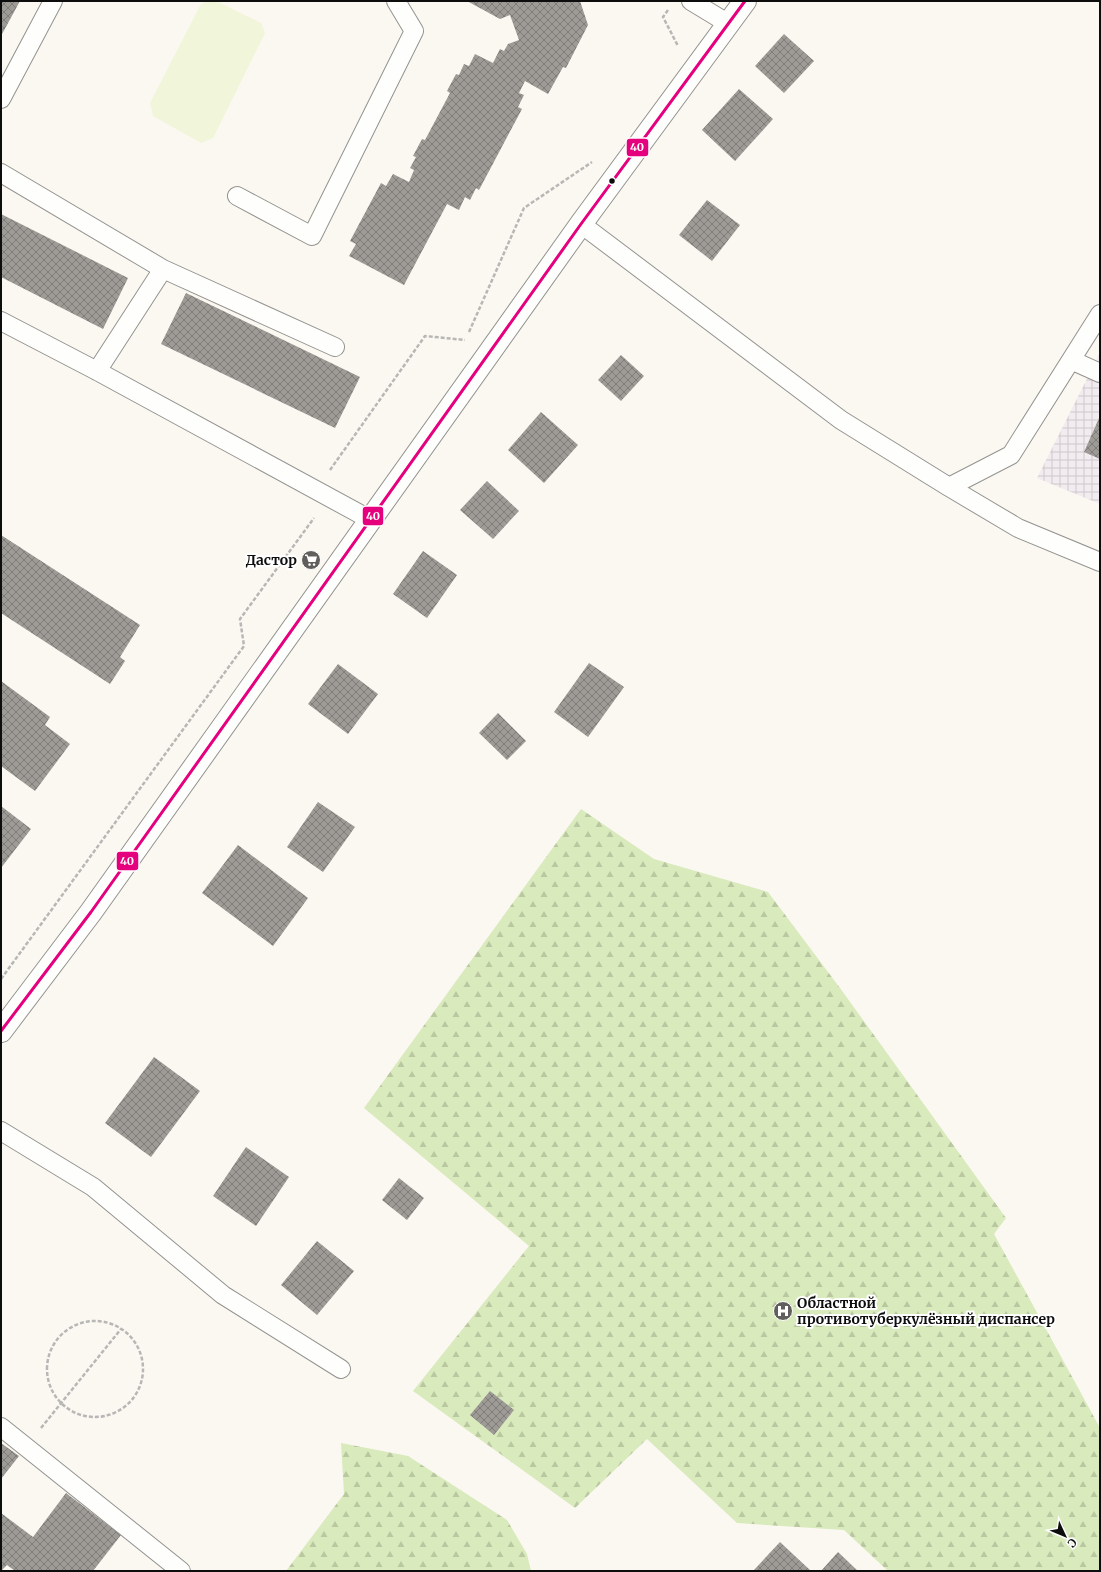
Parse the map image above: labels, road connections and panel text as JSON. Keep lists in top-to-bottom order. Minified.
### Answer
{"places":{"supermarket":["Дастор"],"hospital":["Областной противотуберкулёзный диспансер"]},"lines":["transit line 40"],"north":"bottom right"}
